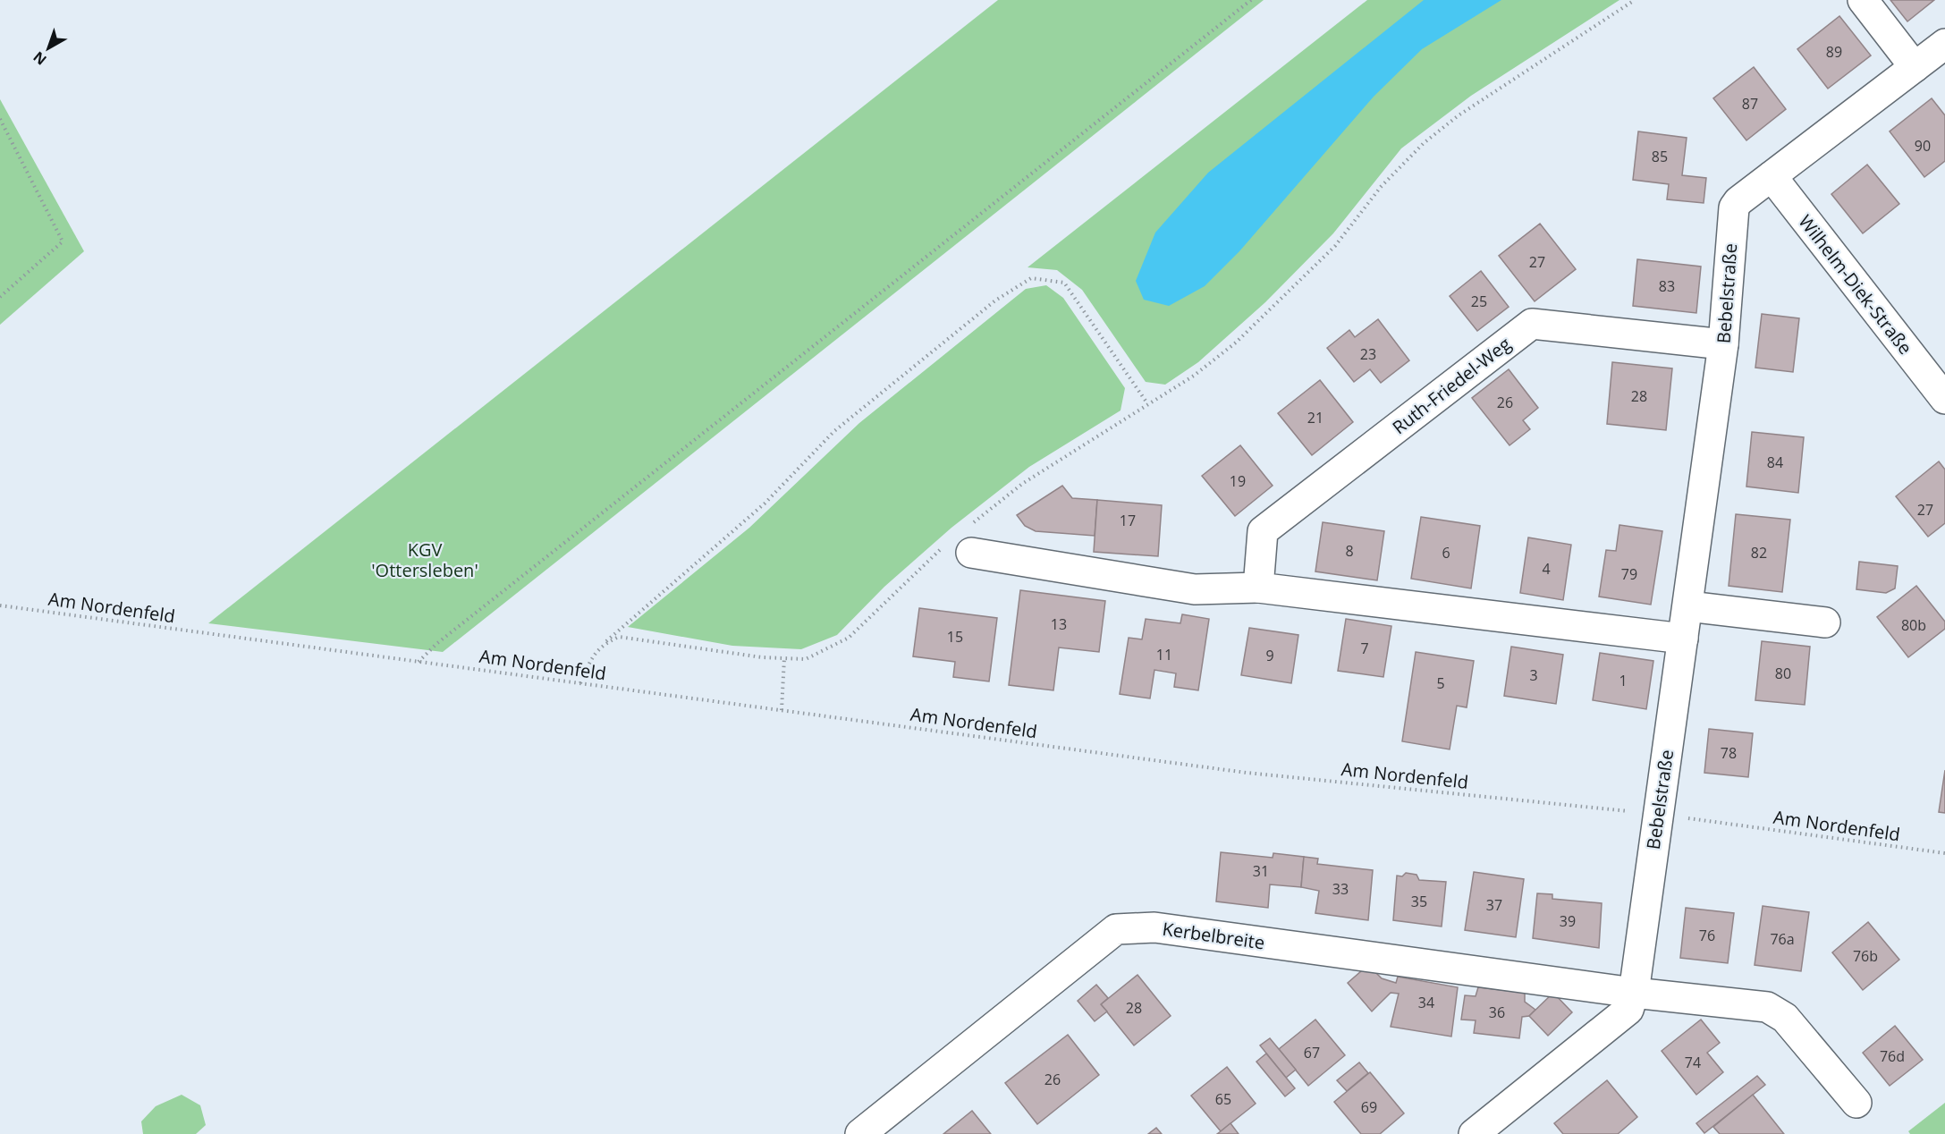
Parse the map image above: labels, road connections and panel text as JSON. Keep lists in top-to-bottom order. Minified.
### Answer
{"streets":{"street":["Wilhelm-Diek-Straße","Bebelstraße","Ruth-Friedel-Weg","Kerbelbreite"],"path":["Am Nordenfeld"]},"crossings":[["Wilhelm-Diek-Straße","Bebelstraße"],["Bebelstraße","Ruth-Friedel-Weg"],["Bebelstraße","Am Nordenfeld"],["Bebelstraße","Kerbelbreite"]],"parks":["KGV 'Ottersleben'"],"house_numbers":["89","87","90","85","27","83","25","23","28","26","21","84","19","27","17","8","6","82","4","79","13","80b","15","7","11","9","80","3","1","5","78","31","33","35","37","39","76","76a","76b","34","28","36","67","76d","74","26","65","69"],"north":"bottom left"}
